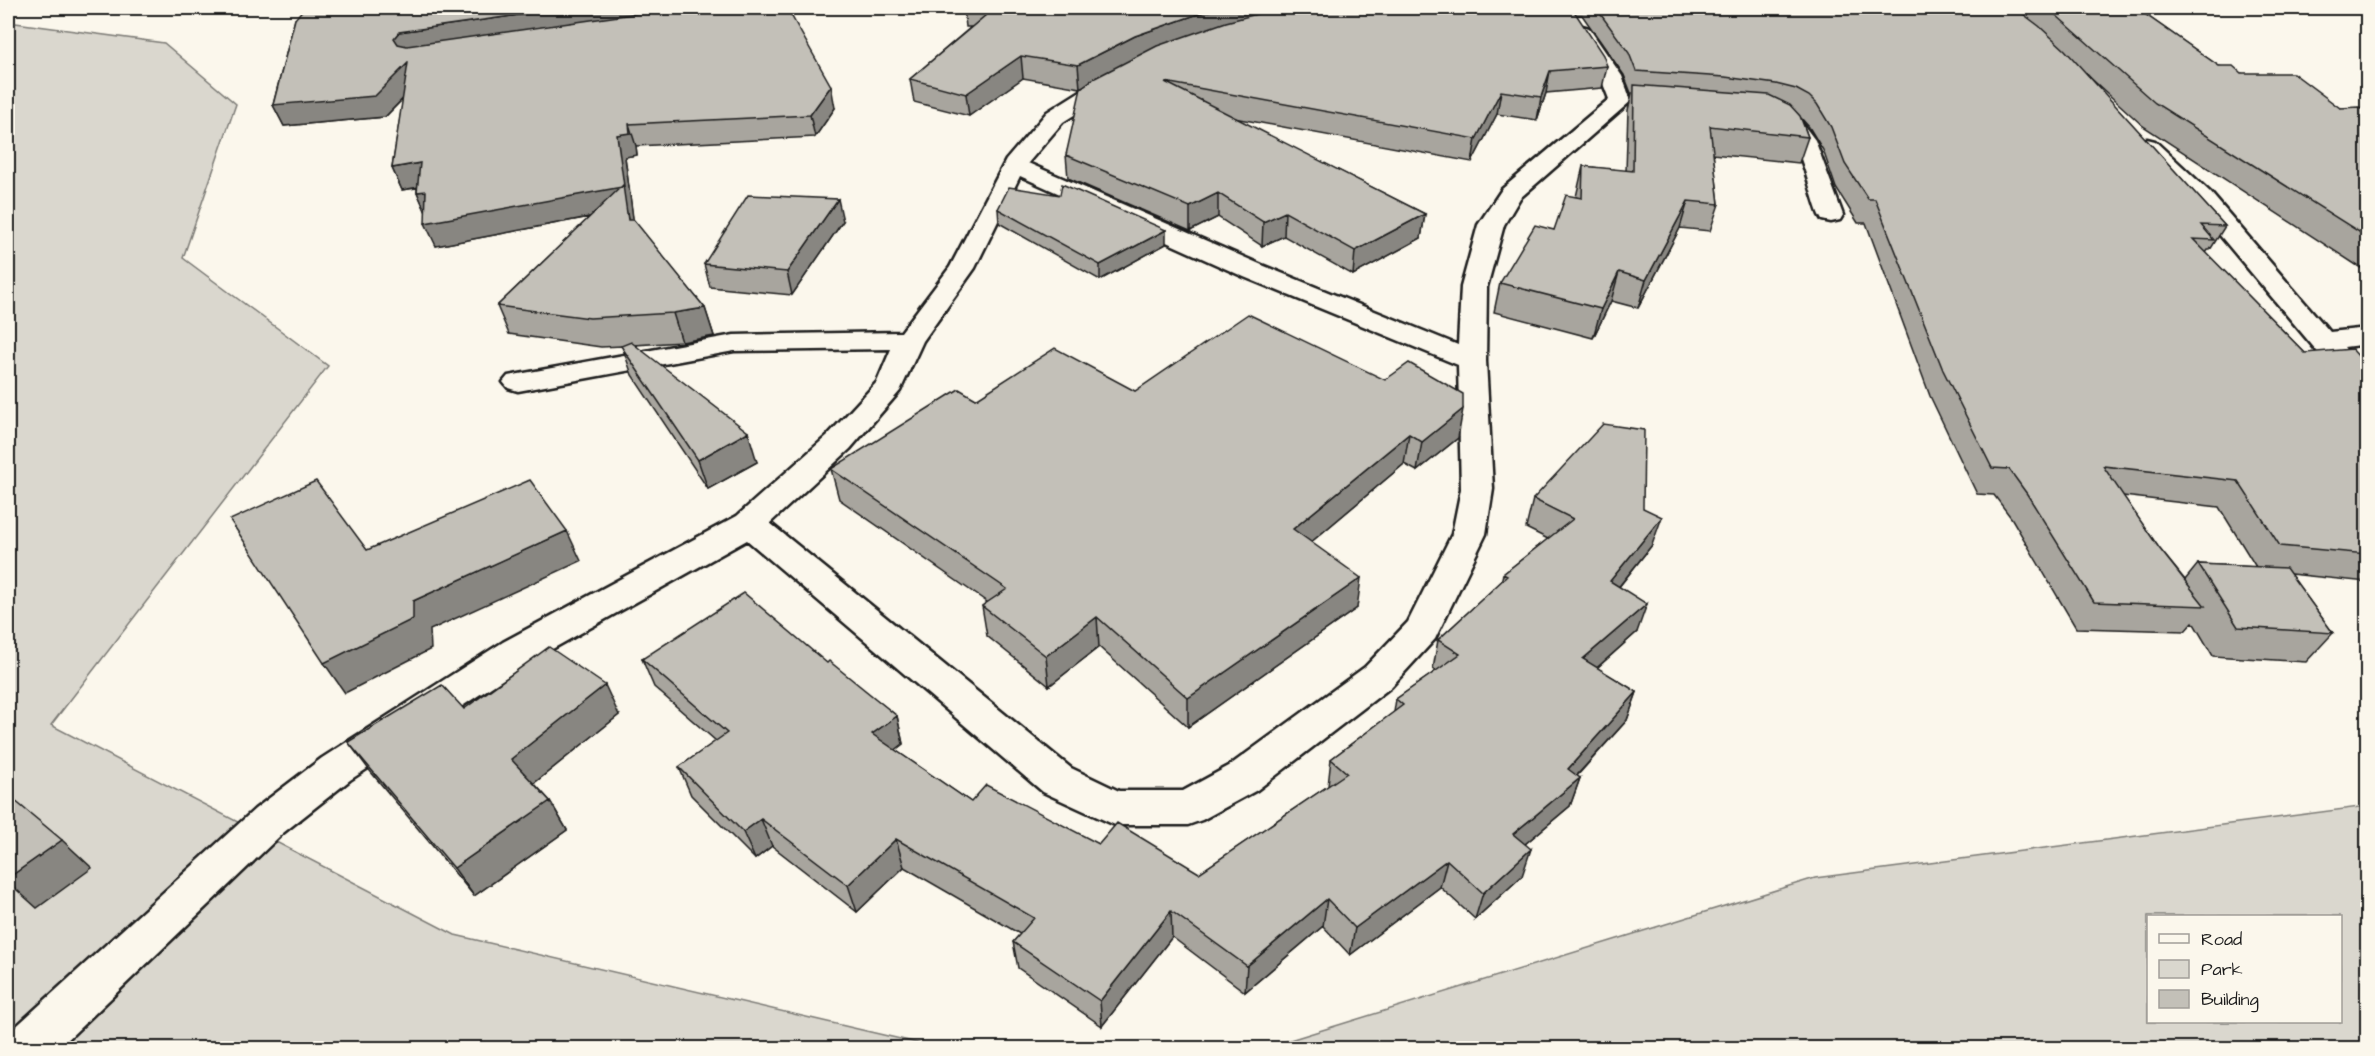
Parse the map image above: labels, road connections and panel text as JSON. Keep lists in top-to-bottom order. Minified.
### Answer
{"legend":["Road","Park","Building"]}
